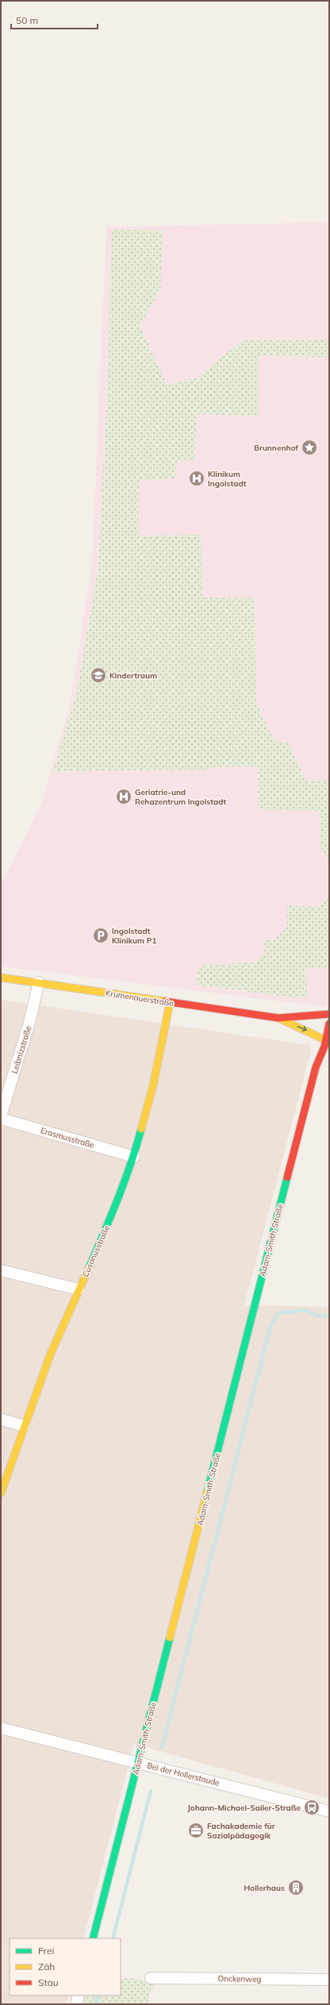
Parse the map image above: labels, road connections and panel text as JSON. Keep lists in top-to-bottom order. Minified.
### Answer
{"streets":{"street":["Krumenauerstraße","Leibnizstraße","Erasmusstraße","Adam-Smith-Straße","Cusanusstraße","Bei der Hollerstaude","Onckenweg"]},"crossings":[["Krumenauerstraße","Leibnizstraße"],["Krumenauerstraße","Adam-Smith-Straße"],["Krumenauerstraße","Cusanusstraße"],["Erasmusstraße","Cusanusstraße"],["Adam-Smith-Straße","Bei der Hollerstaude"]],"places":{"place":["Brunnenhof"],"hospital":["Klinikum Ingolstadt","Geriatrie-und Rehazentrum Ingolstadt"],"school or university":["Kindertraum"],"parking":["Ingolstadt Klinikum P1"],"bus stop":["Johann-Michael-Sailer-Straße"],"office":["Fachakademie für Sozialpädagogik"],"building":["Hollerhaus"]},"legend":["Frei","Zäh","Stau"],"scale_bar":"50 m"}
